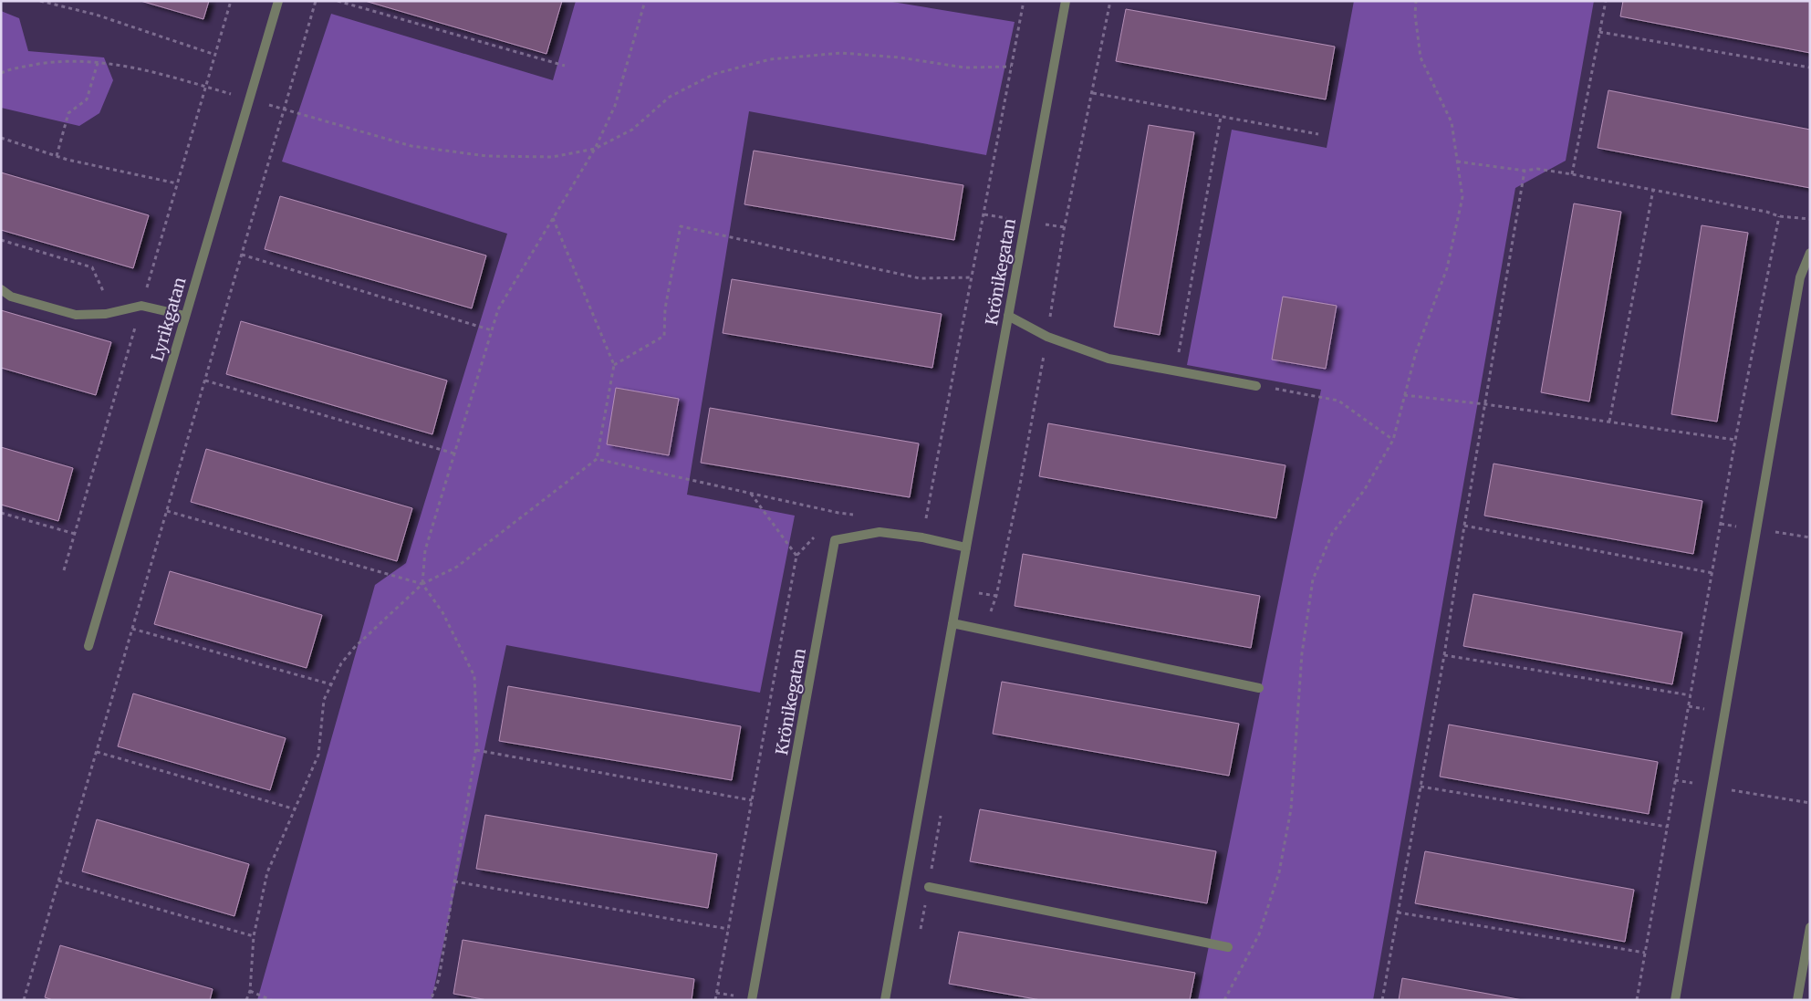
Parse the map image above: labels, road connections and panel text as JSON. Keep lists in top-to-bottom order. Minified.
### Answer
{"streets":{"street":["Krönikegatan","Lyrikgatan"]}}
